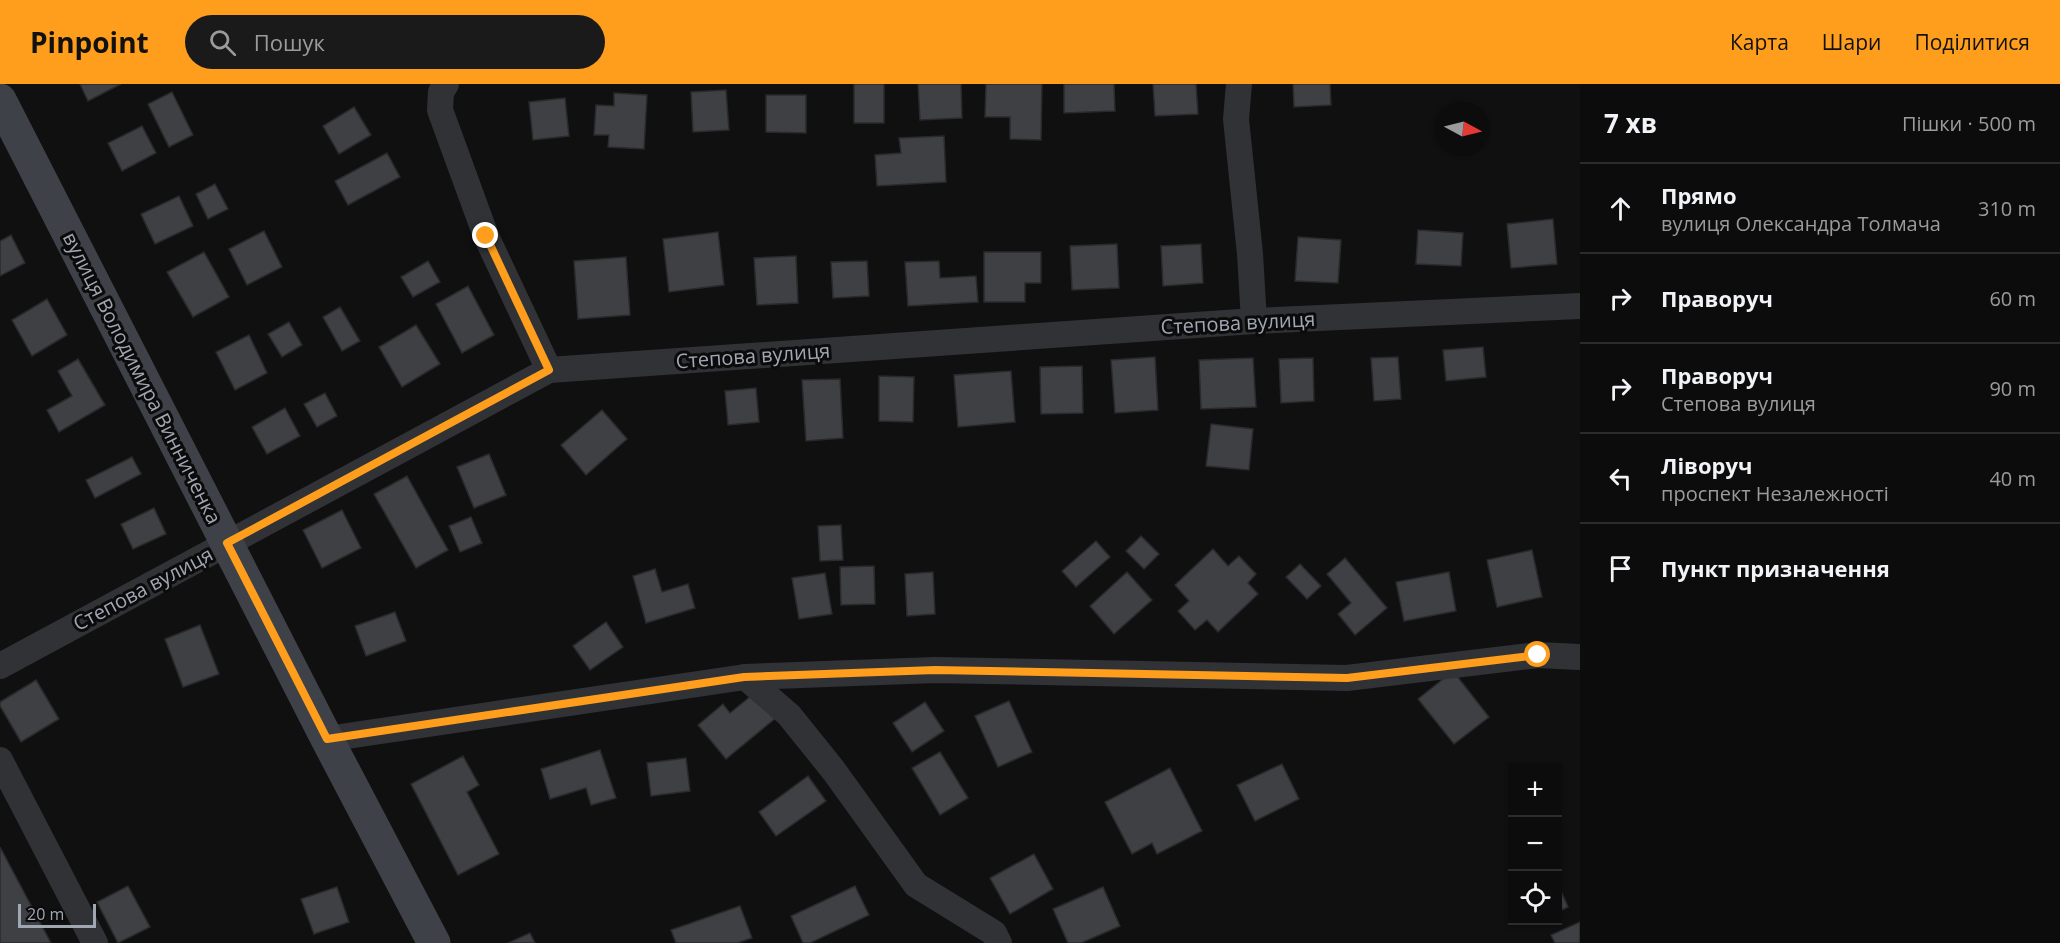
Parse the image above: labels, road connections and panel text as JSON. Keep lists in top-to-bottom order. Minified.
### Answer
{"streets":{"main road":["вулиця Володимира Винниченка"],"street":["Степова вулиця"]},"crossings":[["Степова вулиця","вулиця Володимира Винниченка"]],"scale_bar":"20 m","north":"right","page":{"header":"Pinpoint","search":"Пошук","nav":["Карта","Шари","Поділитися"],"heading":["7 хв","Пішки · 500 m"],"list":[["Прямо","вулиця Олександра Толмача","310 m"],["Праворуч","60 m"],["Праворуч","Степова вулиця","90 m"],["Ліворуч","проспект Незалежності","40 m"],"Пункт призначення"],"map_buttons":["+","−"],"scale":"20 m"}}
